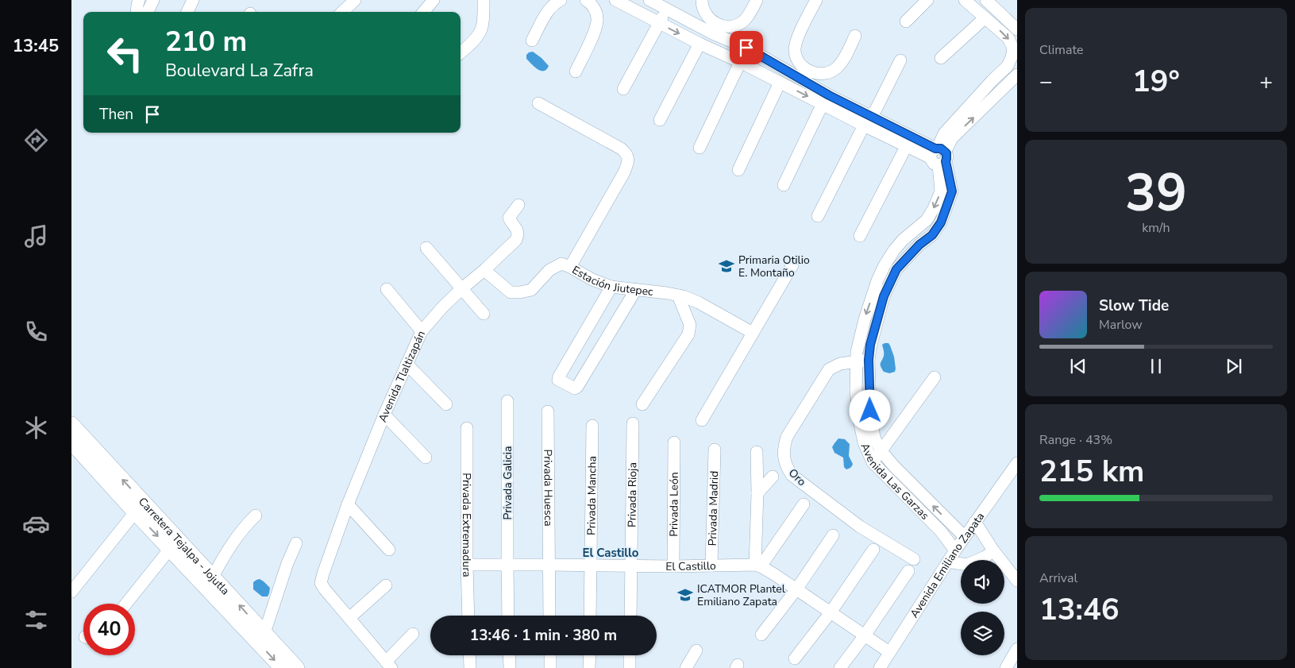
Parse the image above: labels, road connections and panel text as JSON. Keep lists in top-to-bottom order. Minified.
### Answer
{"streets":{"main road":["Carretera Tejalpa - Jojutla"],"street":["Estación Jiutepec","Avenida Tlaltizapán","Oro","Avenida Las Garzas","Privada Galicia","Privada Huesca","Privada Rioja","Privada Mancha","Privada León","Privada Madrid","Privada Extremadura","Avenida Emiliano Zapata","El Castillo"]},"crossings":[["Estación Jiutepec","Avenida Tlaltizapán"],["Oro","Avenida Las Garzas"],["Avenida Las Garzas","Avenida Emiliano Zapata"],["Privada Galicia","El Castillo"],["Privada Huesca","El Castillo"],["Privada Rioja","El Castillo"],["Privada Mancha","El Castillo"],["Privada León","El Castillo"],["Privada Madrid","El Castillo"],["Privada Extremadura","El Castillo"]],"districts":["El Castillo"],"places":{"school or university":["Primaria Otilio E. Montaño","ICATMOR Plantel Emiliano Zapata"]},"page":{"tabs":"13:45","tile":["Climate",["39","km/h"],["Range · 43%","215 km"],["Arrival","13:46"]],"turn":["210 m","Boulevard La Zafra"],"heat":["−","19°","+"],"then":"Then","song":["Slow Tide","Marlow"],"limit":"40","trip":"13:46 · 1 min · 380 m"}}
